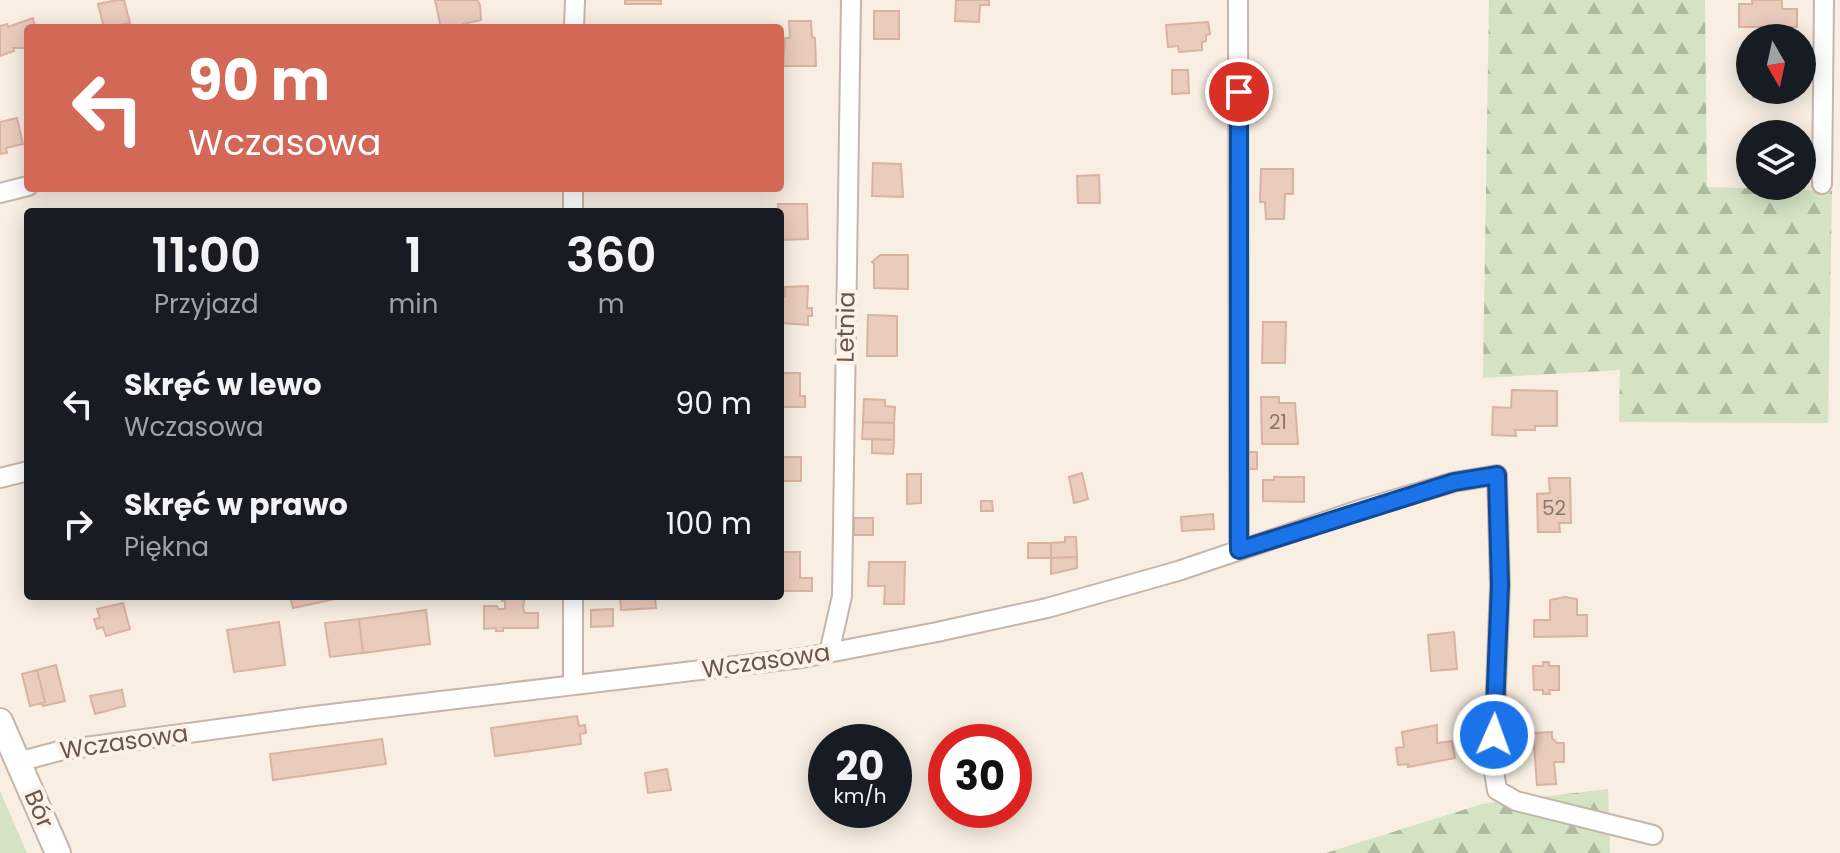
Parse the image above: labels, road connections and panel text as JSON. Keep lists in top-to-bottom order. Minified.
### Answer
{"streets":{"street":["Letnia","Wczasowa","Bór"]},"crossings":[["Letnia","Wczasowa"],["Wczasowa","Bór"]],"house_numbers":["21","52"],"north":"bottom","page":{"turn":["90 m","Wczasowa"],"eta":["11:00","Przyjazd","1","min","360","m"],"list":[{"name":"Skręć w lewo","note":"Wczasowa","value":"90 m"},{"name":"Skręć w prawo","note":"Piękna","value":"100 m"}],"speed":"20 km/h","limit":"30"}}
